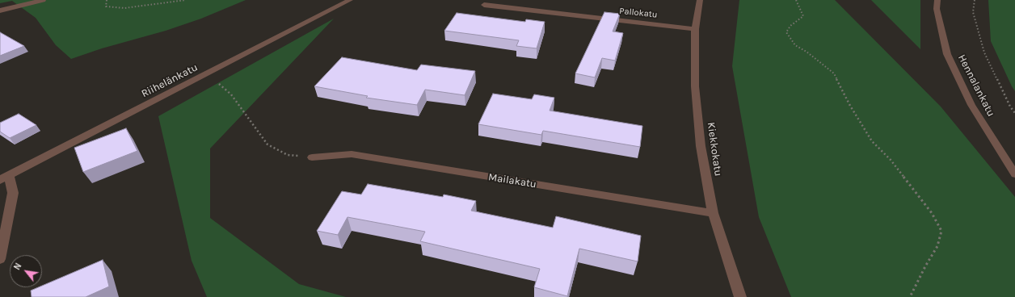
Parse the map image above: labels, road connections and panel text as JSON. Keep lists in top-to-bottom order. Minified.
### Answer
{"streets":{"street":["Pallokatu","Riihelänkatu","Hennalankatu","Kiekkokatu","Mailakatu"]},"crossings":[["Pallokatu","Kiekkokatu"],["Kiekkokatu","Mailakatu"]],"north":"top left"}
